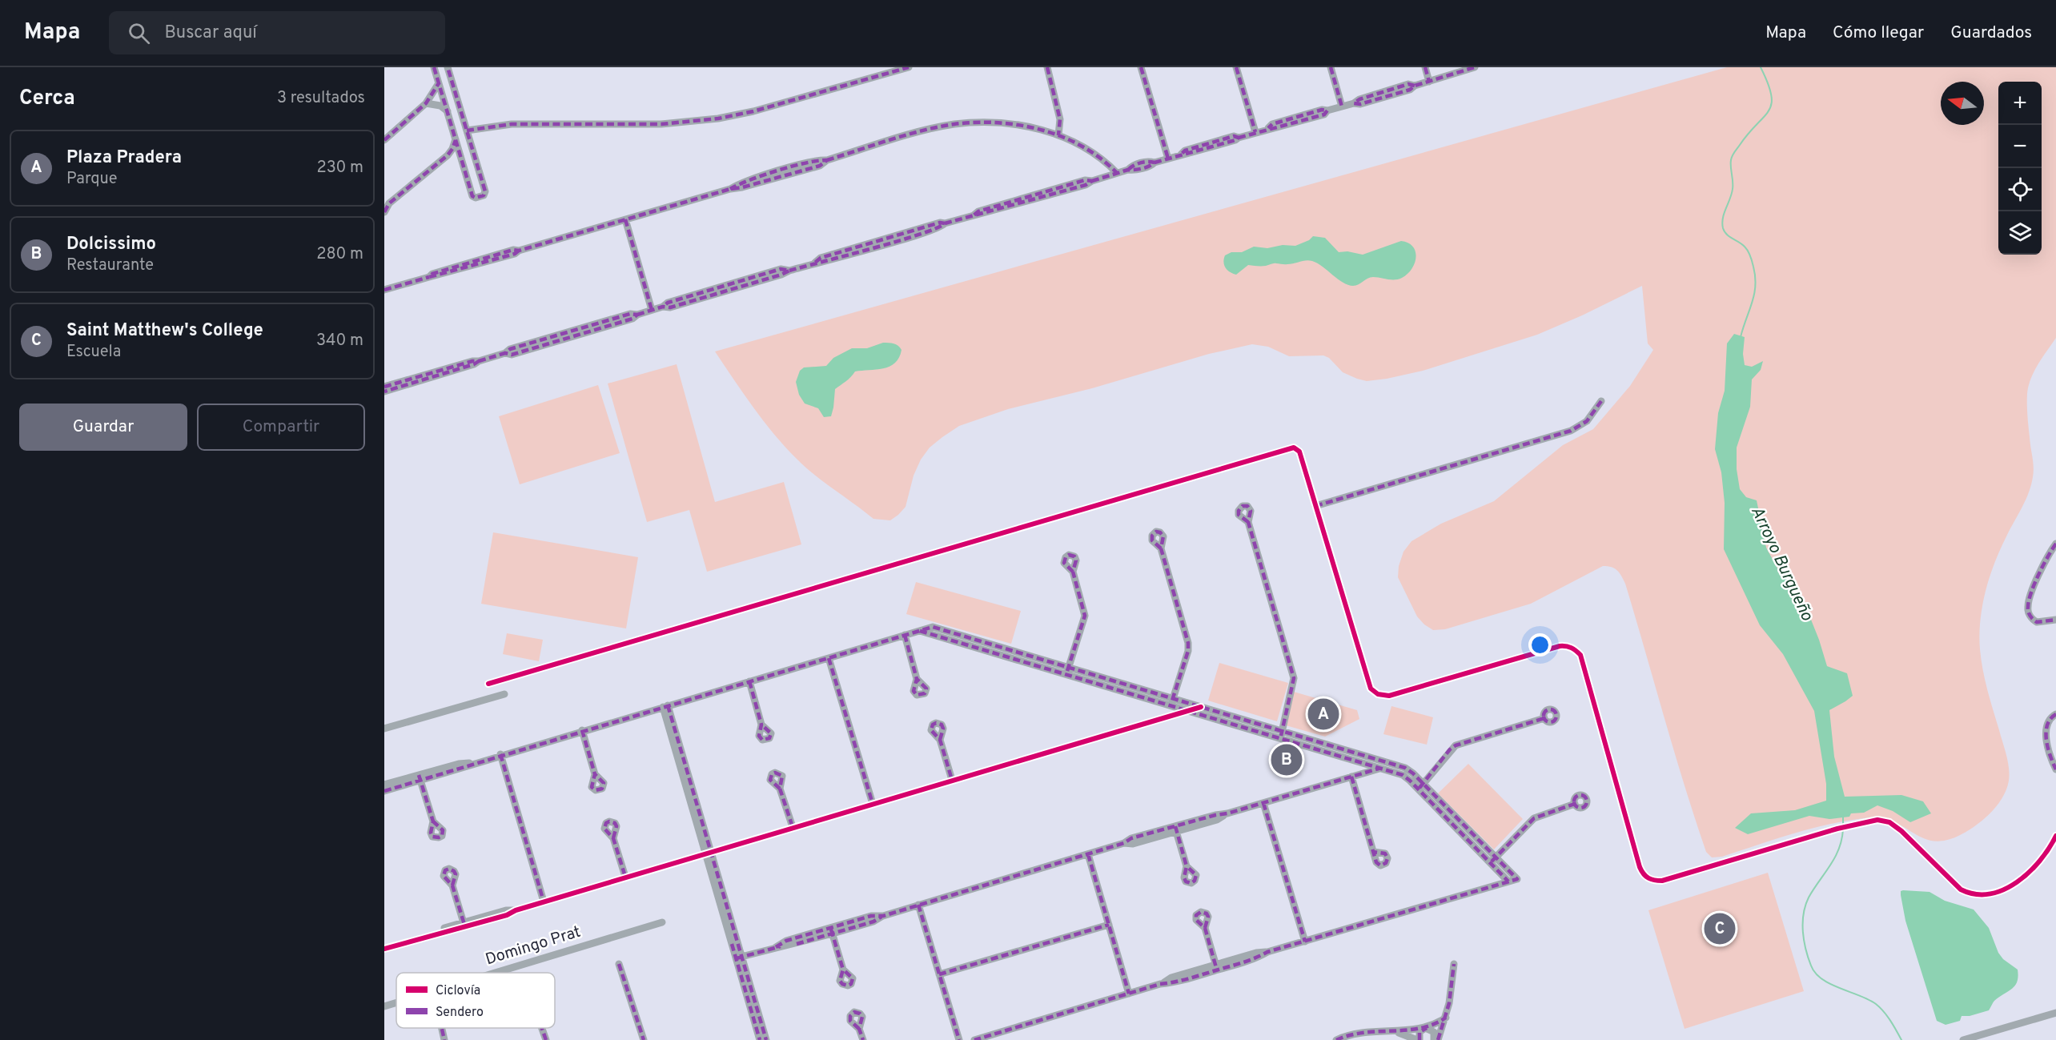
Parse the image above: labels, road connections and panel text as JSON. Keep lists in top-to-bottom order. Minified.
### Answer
{"streets":{"street":["Domingo Prat"]},"water":["Arroyo Burgueño"],"legend":["Ciclovía","Sendero"],"north":"left","page":{"header":"Mapa","search":"Buscar aquí","nav":["Mapa","Cómo llegar","Guardados"],"heading":["Cerca","3 resultados"],"map_buttons":["+","−"],"list":[{"mark":"A","name":"Plaza Pradera","note":"Parque","value":"230 m"},{"mark":"B","name":"Dolcissimo","note":"Restaurante","value":"280 m"},{"mark":"C","name":"Saint Matthew's College","note":"Escuela","value":"340 m"}],"buttons":["Guardar","Compartir"],"pins":["A","B","C"]}}
